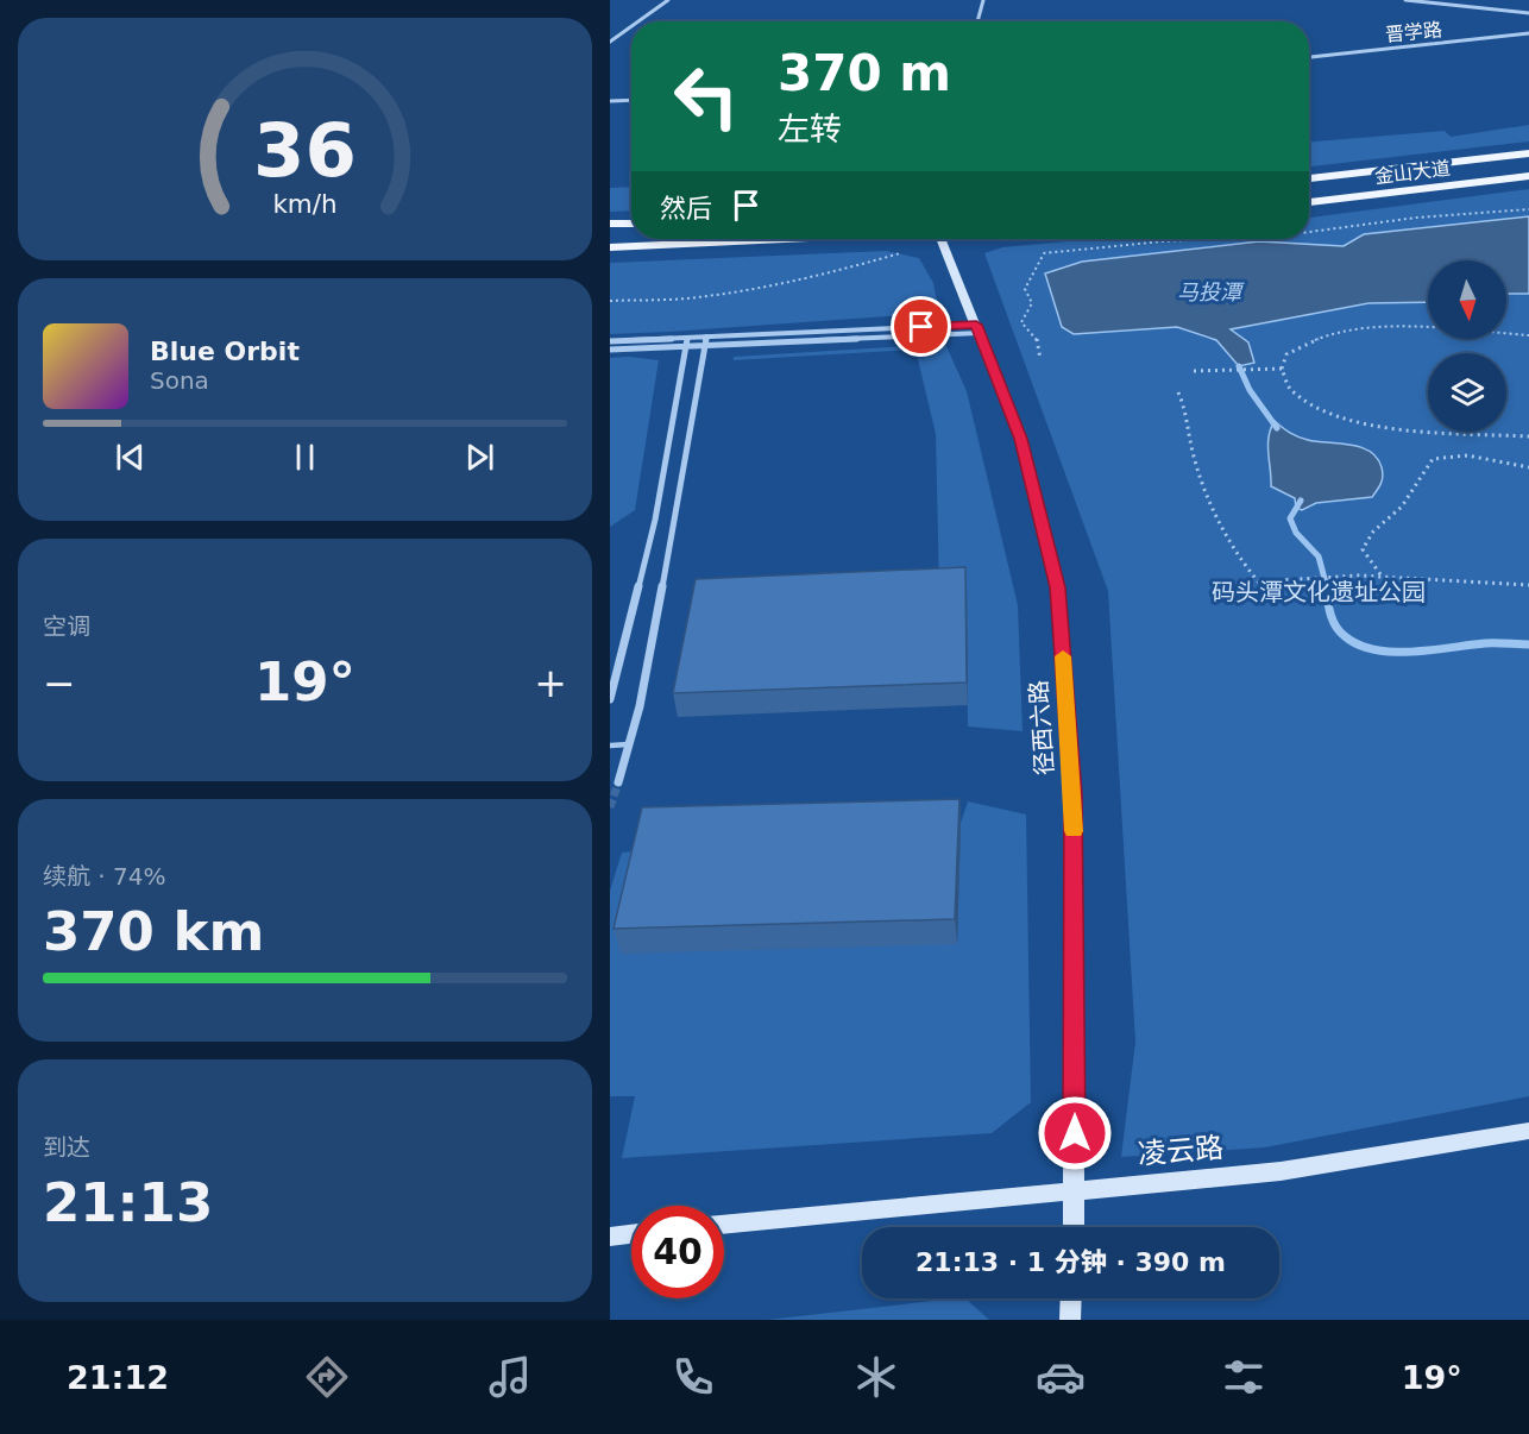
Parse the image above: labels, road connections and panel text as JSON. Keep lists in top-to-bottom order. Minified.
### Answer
{"streets":{"main road":["金山大道"],"street":["晋学路","径西六路","凌云路"]},"crossings":[["径西六路","凌云路"]],"water":["马投潭"],"parks":["码头潭文化遗址公园"],"north":"bottom","page":{"turn":["370 m","左转"],"then":"然后","song":["Blue Orbit","Sona"],"tile":["空调",["续航 · 74%","370 km"],["到达","21:13"]],"heat":["−","19°","+"],"limit":"40","trip":"21:13 · 1 分钟 · 390 m","tabs":["21:12","19°"],"gauge":["36","km/h"]}}
